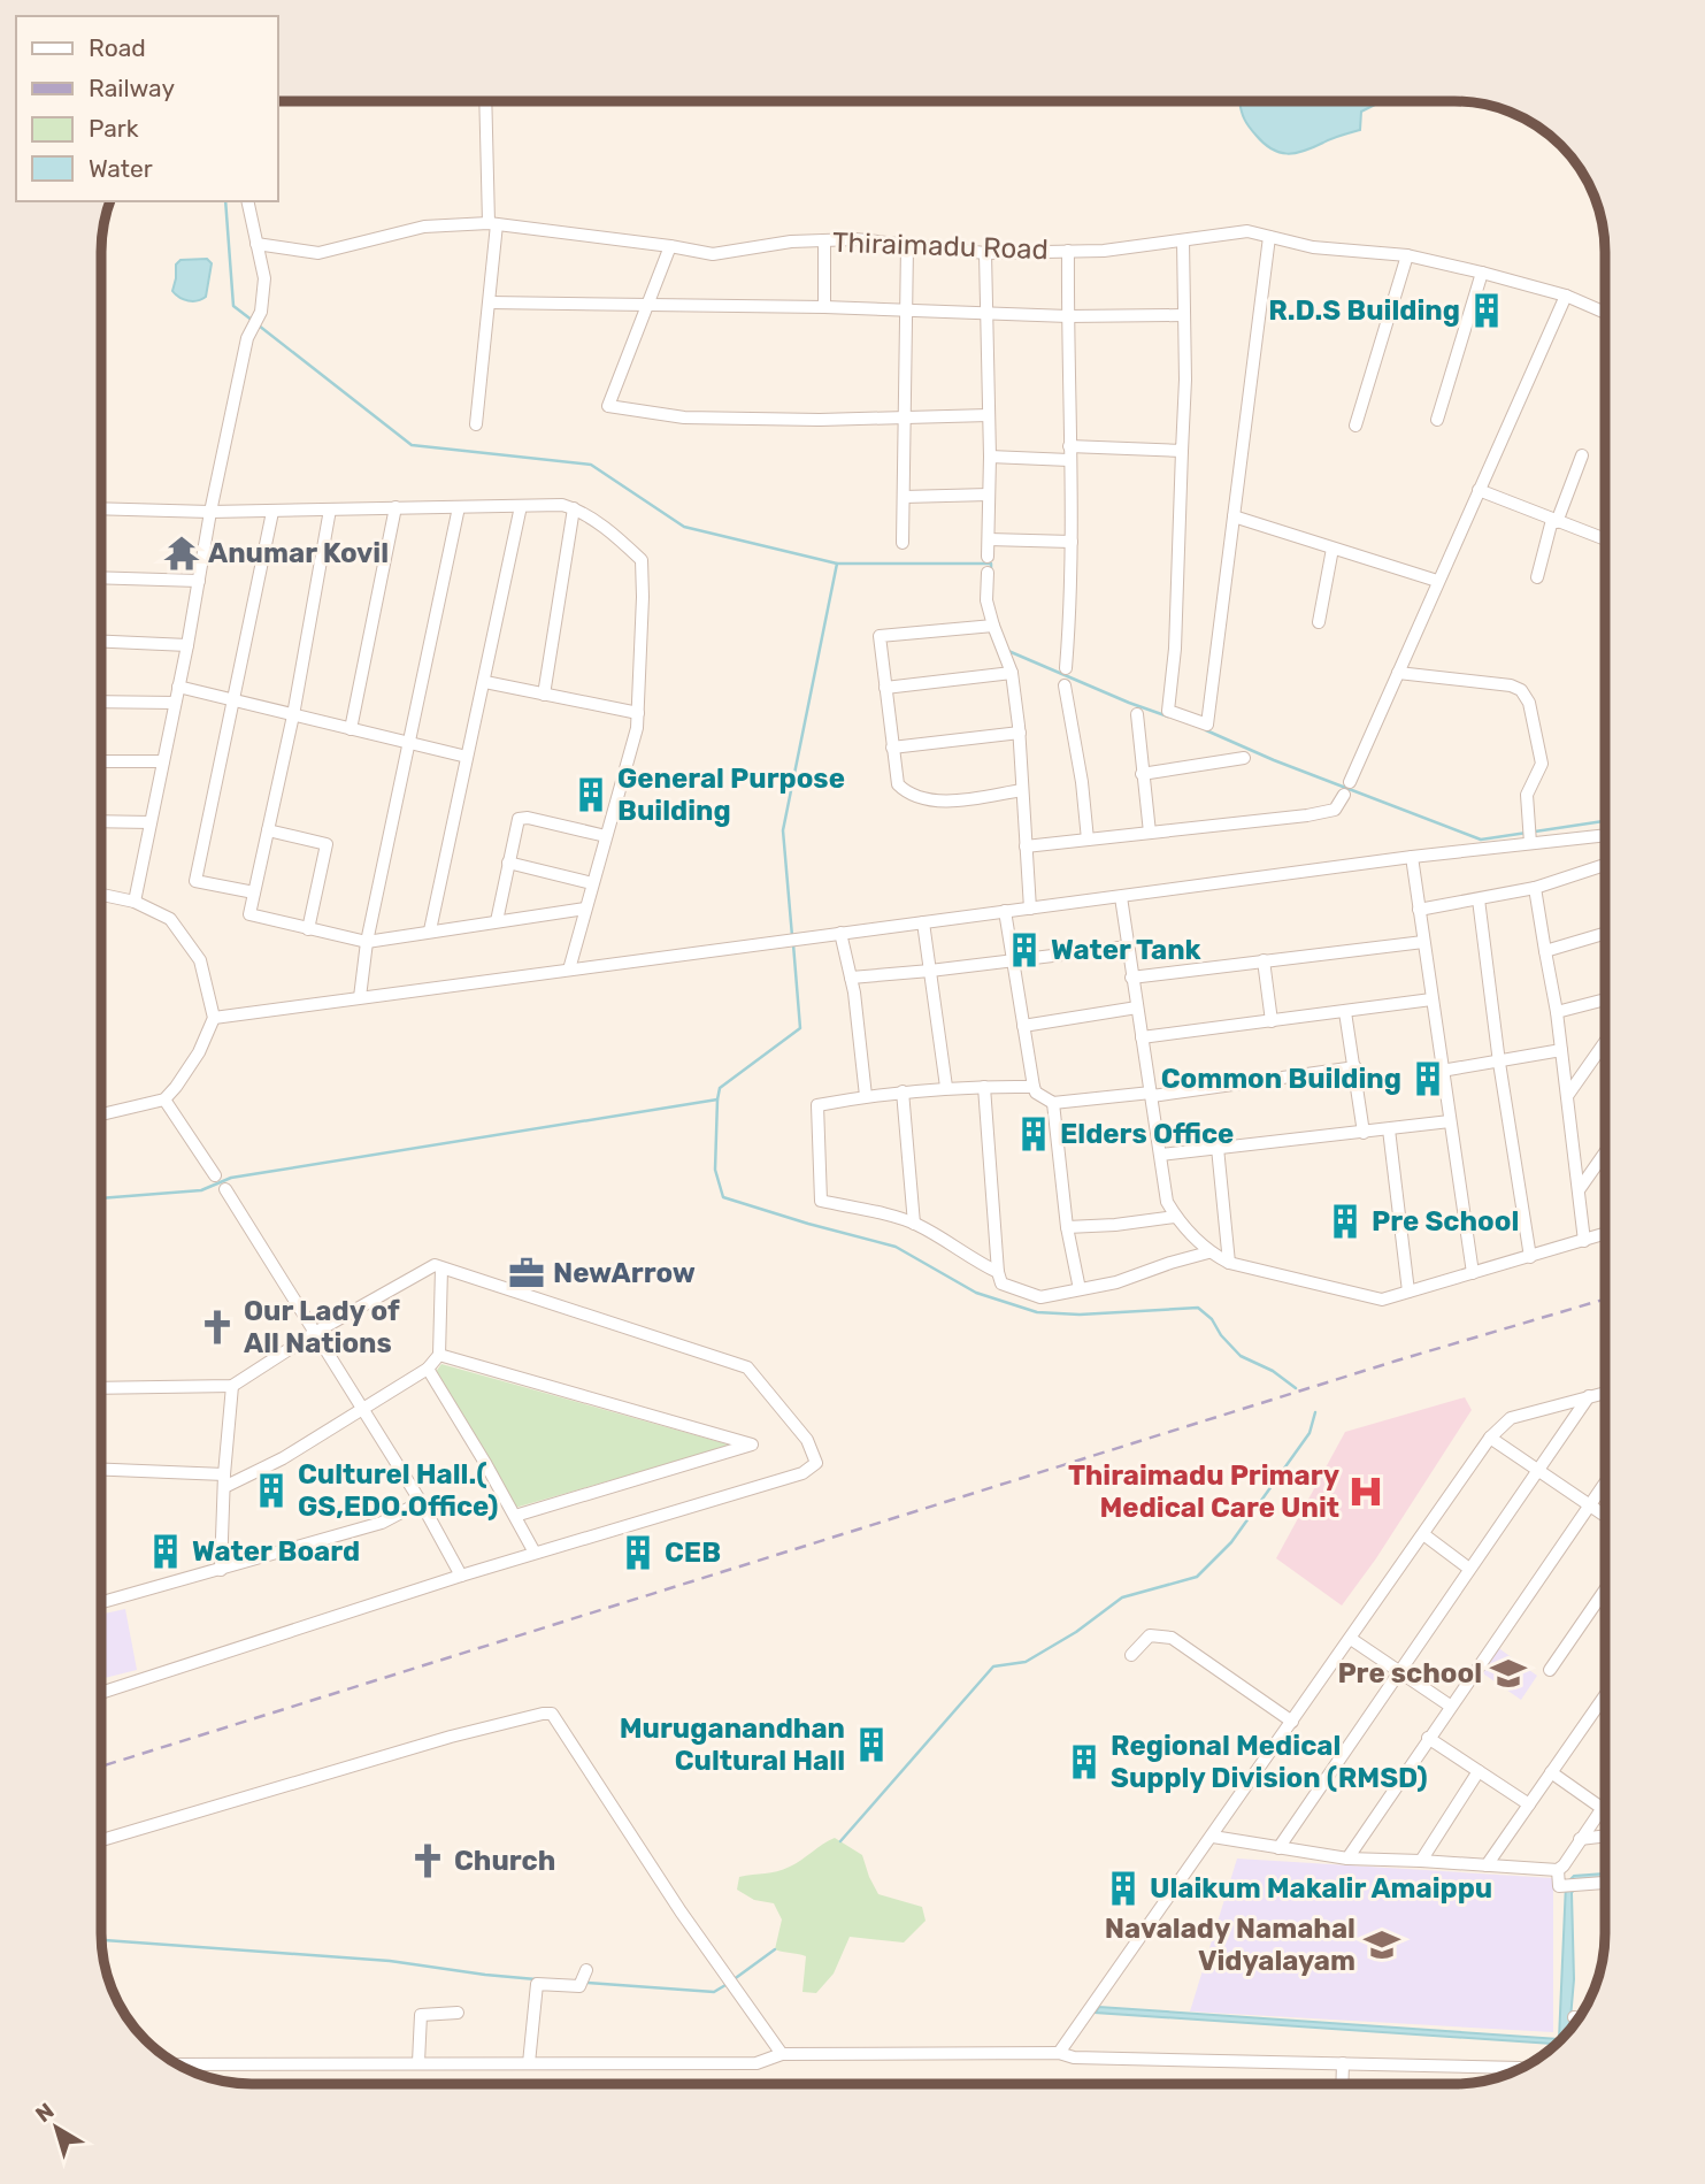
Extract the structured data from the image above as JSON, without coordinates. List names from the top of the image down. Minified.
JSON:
{"streets":{"street":["Thiraimadu Road"]},"places":{"building":["R.D.S Building","General Purpose Building","Water Tank","Common Building","Elders Office","Pre School","Culturel Hall.( GS,EDO.Office)","Water Board","CEB","Muruganandhan Cultural Hall","Regional Medical Supply Division (RMSD)","Ulaikum Makalir Amaippu"],"temple":["Anumar Kovil"],"office":["NewArrow"],"church":["Our Lady of All Nations","Church"],"hospital":["Thiraimadu Primary Medical Care Unit"],"school or university":["Pre school","Navalady Namahal Vidyalayam"]},"legend":["Road","Railway","Park","Water"],"north":"top left"}
